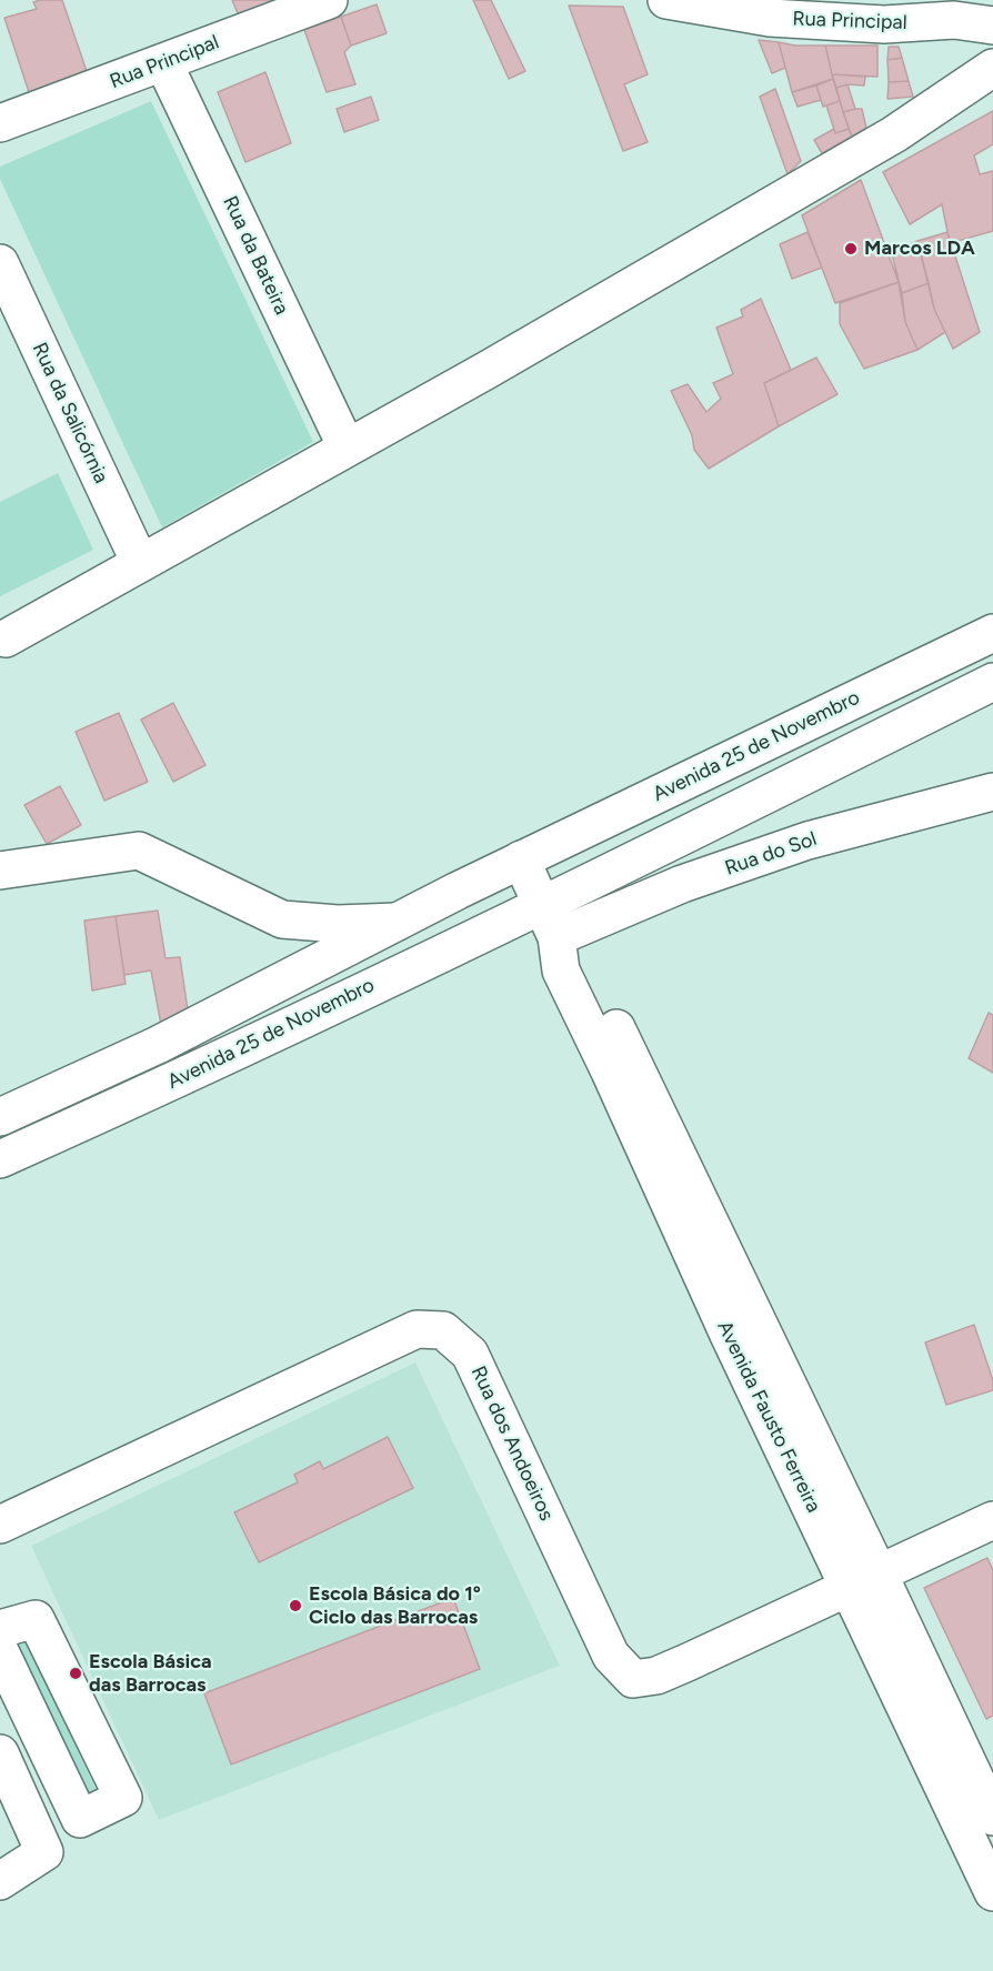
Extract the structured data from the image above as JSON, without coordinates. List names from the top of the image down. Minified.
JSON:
{"streets":{"street":["Rua Principal","Rua da Bateira","Rua da Salicórnia","Avenida 25 de Novembro","Rua do Sol","Avenida Fausto Ferreira","Rua dos Andoeiros"]},"crossings":[["Rua Principal","Rua da Bateira"],["Avenida 25 de Novembro","Avenida Fausto Ferreira"],["Rua do Sol","Avenida Fausto Ferreira"],["Avenida Fausto Ferreira","Rua dos Andoeiros"]],"places":["Marcos LDA","Escola Básica do 1º Ciclo das Barrocas","Escola Básica das Barrocas"]}
